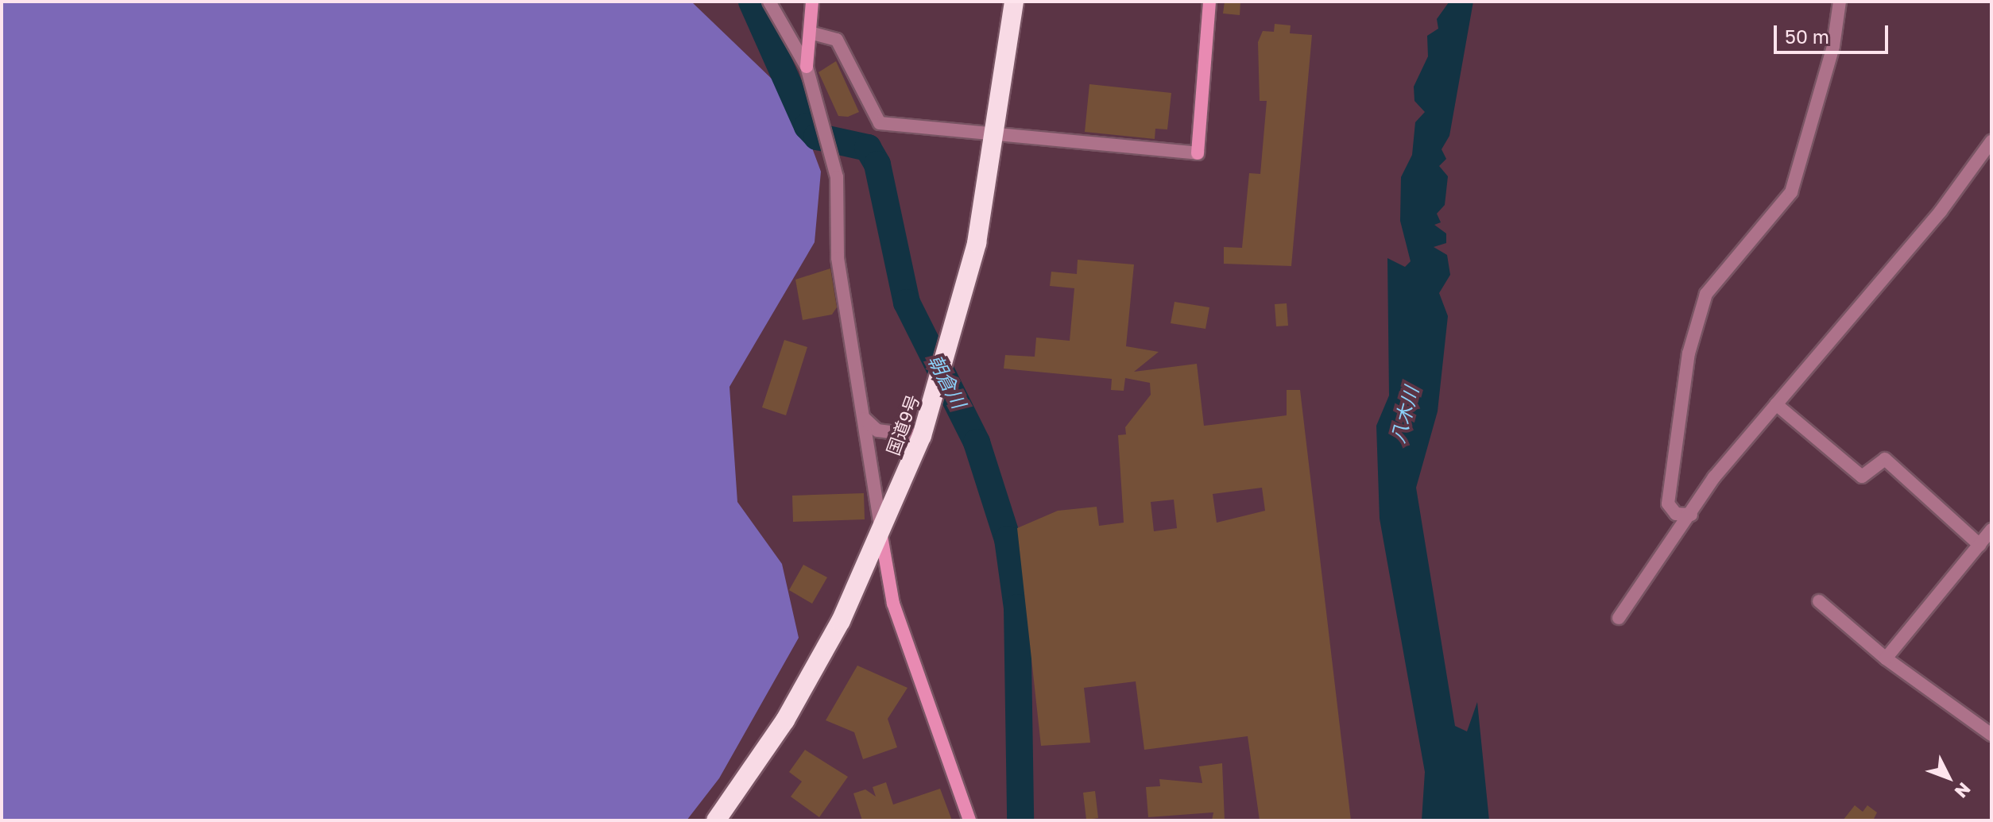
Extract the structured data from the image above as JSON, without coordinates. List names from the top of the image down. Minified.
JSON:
{"streets":{"highway":["国道9号"]},"water":["朝倉川","八木川"],"scale_bar":"50 m","north":"bottom right"}
